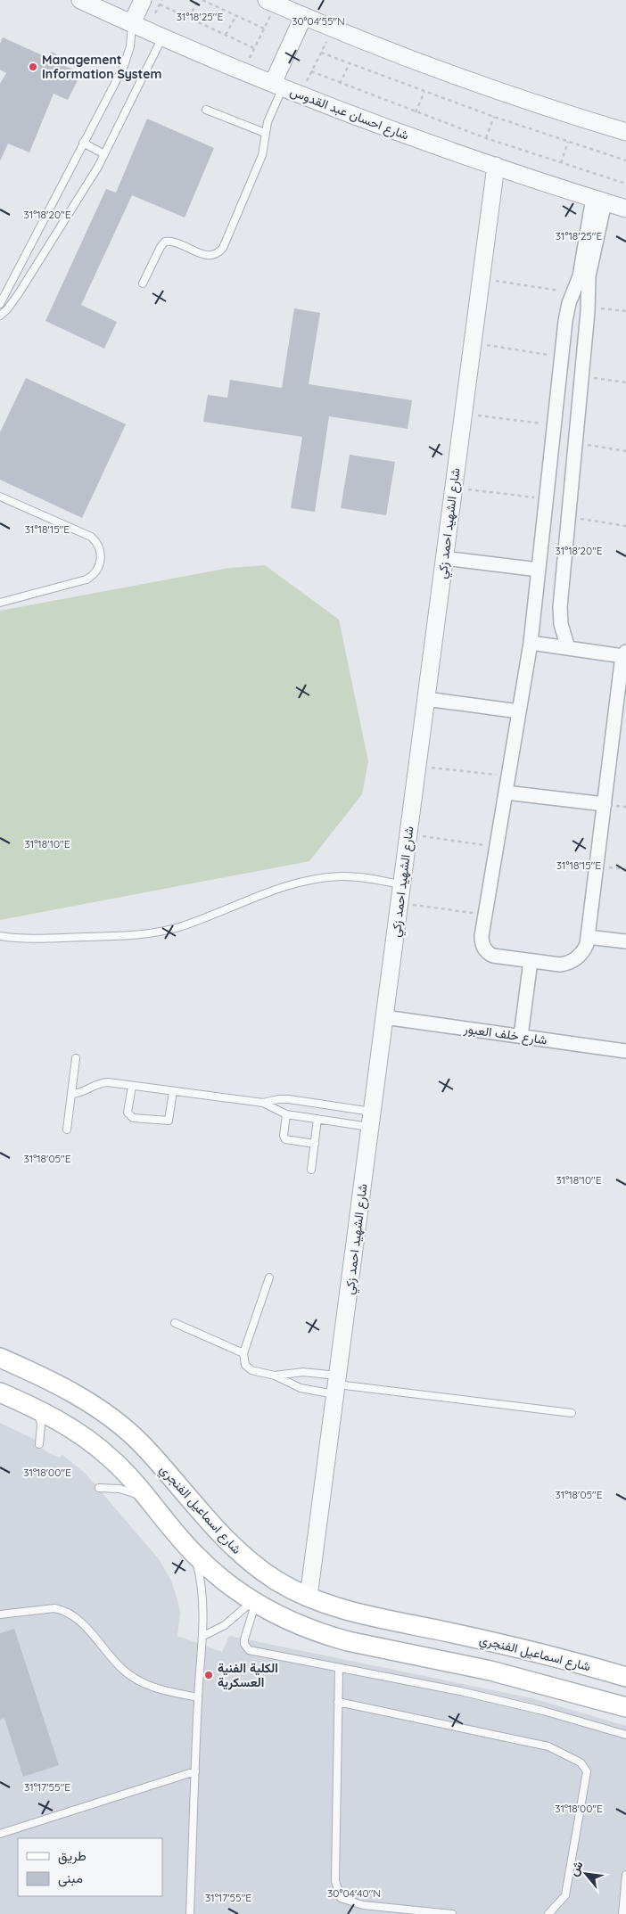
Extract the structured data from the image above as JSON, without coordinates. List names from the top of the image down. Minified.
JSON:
{"streets":{"main road":["شارع اسماعيل الفنجري"],"street":["شارع احسان عبد القدوس","شارع الشهيد احمد زكي","شارع خلف العبور"]},"crossings":[["شارع احسان عبد القدوس","شارع الشهيد احمد زكي"],["شارع الشهيد احمد زكي","شارع خلف العبور"],["شارع الشهيد احمد زكي","شارع اسماعيل الفنجري"]],"places":["Management Information System","الكلية الفنية العسكرية"],"legend":["طريق","مبنى"],"north":"top left","coordinates":["31°18'25\"E","30°04'55\"N","31°18'20\"E","31°18'15\"E","31°18'10\"E","31°18'05\"E","31°18'00\"E","31°17'55\"E","30°04'40\"N"]}
